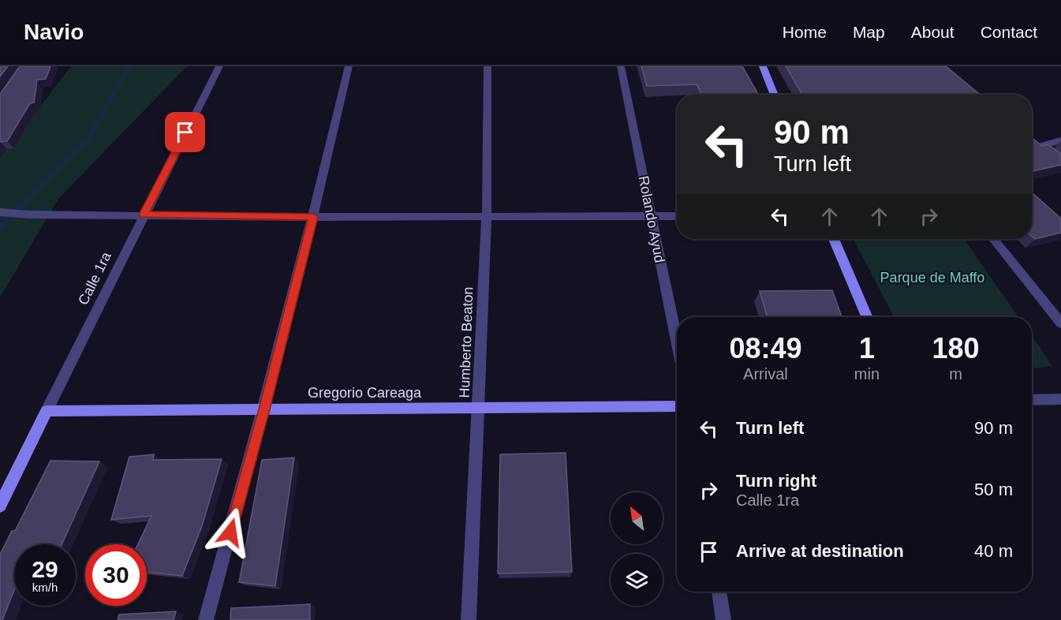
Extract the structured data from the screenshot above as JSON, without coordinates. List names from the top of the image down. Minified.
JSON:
{"streets":{"main road":["Calle 1ra","Gregorio Careaga"],"street":["Rolando Ayud","Humberto Beaton"]},"crossings":[["Calle 1ra","Gregorio Careaga"],["Humberto Beaton","Gregorio Careaga"]],"parks":["Parque de Maffo"],"north":"top left","page":{"header":"Navio","nav":["Home","Map","About","Contact"],"turn":["90 m","Turn left"],"eta":["08:49","Arrival","1","min","180","m"],"list":[{"name":"Turn left","value":"90 m"},{"name":"Turn right","note":"Calle 1ra","value":"50 m"},{"name":"Arrive at destination","value":"40 m"}],"speed":"29 km/h","limit":"30"}}
